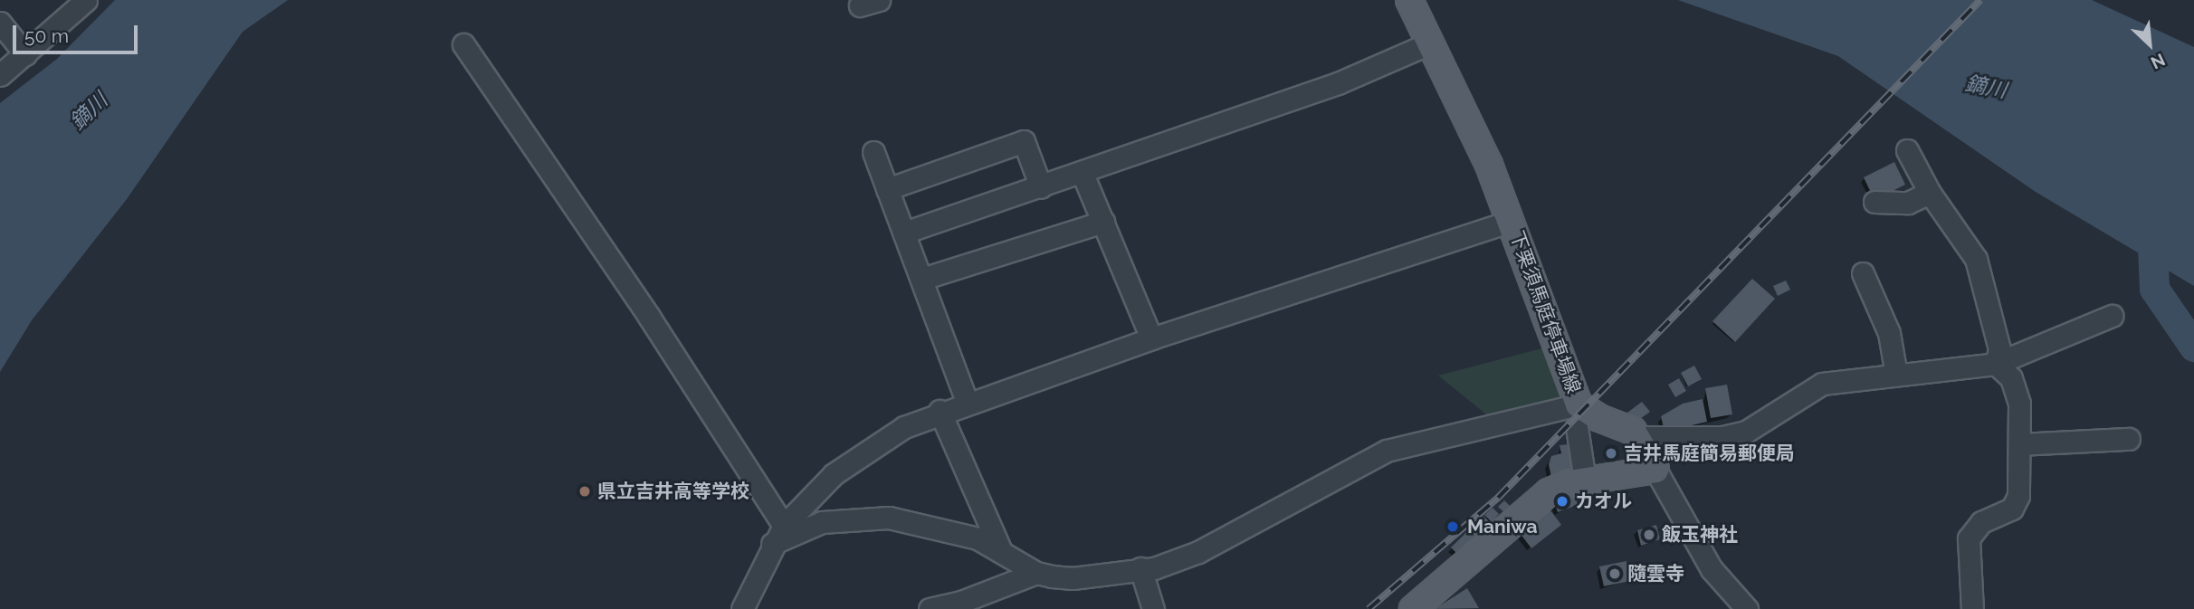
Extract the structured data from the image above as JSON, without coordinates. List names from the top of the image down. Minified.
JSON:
{"streets":{"main road":["下栗須馬庭停車場線"]},"water":["鏑川"],"places":["吉井馬庭簡易郵便局","県立吉井高等学校","カオル","Maniwa","飯玉神社","隨雲寺"],"scale_bar":"50 m","north":"bottom right"}
